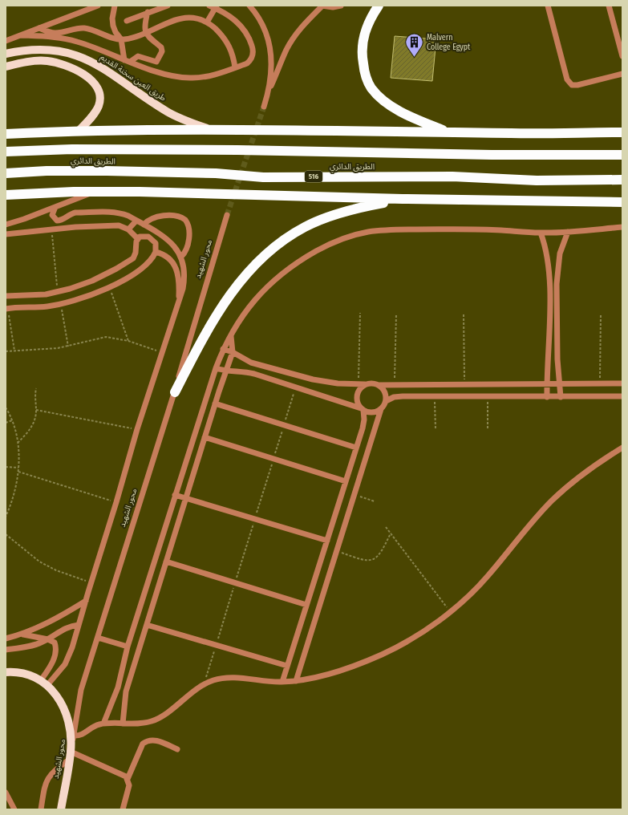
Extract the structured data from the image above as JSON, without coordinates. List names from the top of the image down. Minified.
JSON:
{"streets":{"highway":["الطريق الدائري","516"],"main road":["طريق العين سخنة القديم","محور الشهيد"]},"places":{"building":["Malvern College Egypt"]}}
